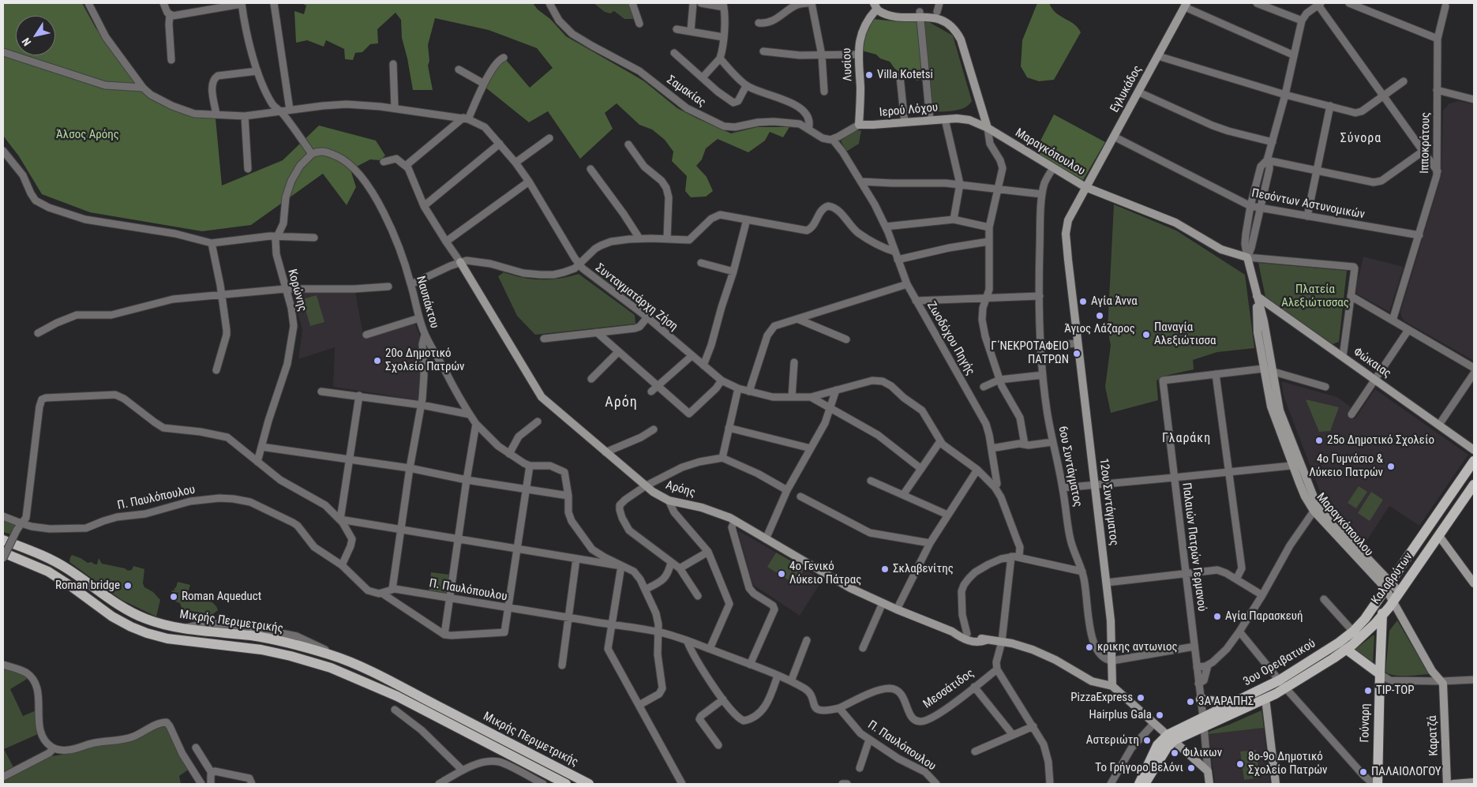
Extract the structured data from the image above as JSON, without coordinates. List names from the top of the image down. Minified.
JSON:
{"streets":{"main road":["Καλαβρύτων","Μικρής Περιμετρικής","3ου Ορειβατικού","Γούναρη"],"street":["Λυσίου","Εγλυκάδος","Σαμακίας","Ιερού Λόχου","Ιπποκράτους","Μαραγκόπουλου","Πεσόντων Αστυνομικών","Κορώνης","Συνταγματάρχη Ζήση","Ναυπάκτου","Ζωοδόχου Πηγής","Φώκαιας","6ου Συντάγματος","Αρόης","Π. Παυλόπουλου","12ου Συντάγματος","Παλαιών Πατρών Γερμανού","Μεσσάτιδος","Καρατζά"]},"crossings":[["Λυσίου","Ιερού Λόχου"],["Εγλυκάδος","Μαραγκόπουλου"],["Εγλυκάδος","Πεσόντων Αστυνομικών"],["Εγλυκάδος","12ου Συντάγματος"],["Σαμακίας","Ιερού Λόχου"],["Σαμακίας","Ζωοδόχου Πηγής"],["Ιερού Λόχου","Μαραγκόπουλου"],["Ιερού Λόχου","Ζωοδόχου Πηγής"],["Ιπποκράτους","Πεσόντων Αστυνομικών"],["Μαραγκόπουλου","Φώκαιας"],["Μαραγκόπουλου","6ου Συντάγματος"],["Μαραγκόπουλου","12ου Συντάγματος"],["Μαραγκόπουλου","Καλαβρύτων"],["Μαραγκόπουλου","3ου Ορειβατικού"],["Μαραγκόπουλου","Καρατζά"],["Κορώνης","Ναυπάκτου"],["Συνταγματάρχη Ζήση","Ζωοδόχου Πηγής"],["6ου Συντάγματος","12ου Συντάγματος"],["Π. Παυλόπουλου","Μεσσάτιδος"],["Παλαιών Πατρών Γερμανού","3ου Ορειβατικού"],["Καλαβρύτων","3ου Ορειβατικού"],["Καλαβρύτων","Γούναρη"],["3ου Ορειβατικού","Γούναρη"]],"districts":["Σύνορα","Αρόη","Γλαράκη"],"parks":["Άλσος Αρόης","Πλατεία Αλεξιώτισσας"],"places":["Villa Kotetsi","Αγία Άννα","Άγιος Λάζαρος","Παναγία Αλεξιώτισσα","Γ΄ΝΕΚΡΟΤΑΦΕΙΟ ΠΑΤΡΩΝ","20ο Δημοτικό Σχολείο Πατρών","25ο Δημοτικό Σχολείο","4ο Γυμνάσιο & Λύκειο Πατρών","Σκλαβενίτης","4ο Γενικό Λύκειο Πάτρας","Roman bridge","Roman Aqueduct","Αγία Παρασκευή","κρικης αντωνιος","TIP-TOP","PizzaExpress","3Α ΑΡΑΠΗΣ","Hairplus Gala","Αστεριώτη","Φιλικων","8o-9ο Δημοτικό Σχολείο Πατρών","Το Γρήγορο Βελόνι","ΠΑΛΑΙΟΛΟΓΟΥ"],"north":"bottom left"}
